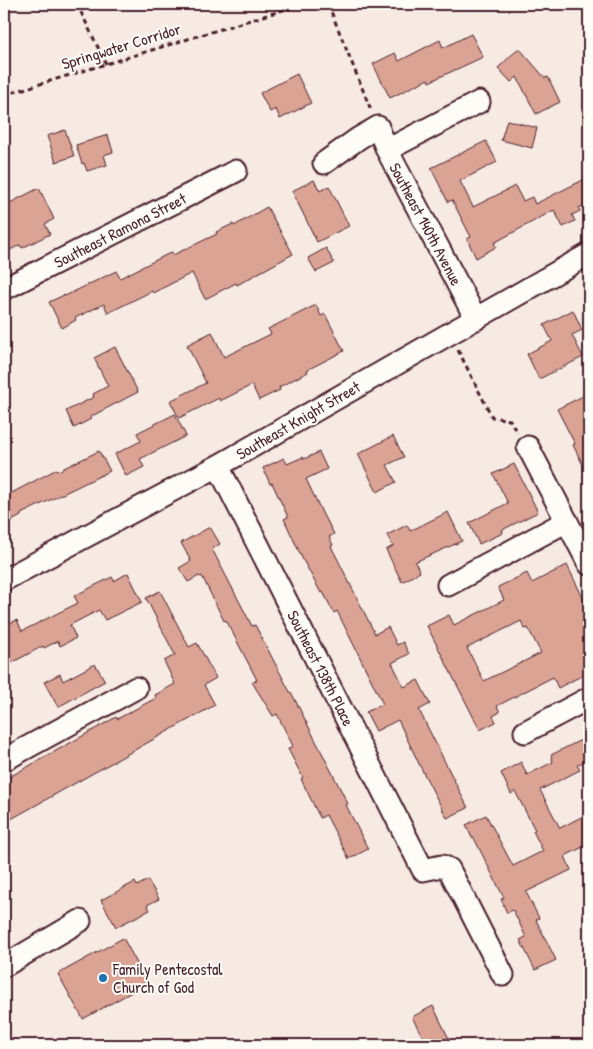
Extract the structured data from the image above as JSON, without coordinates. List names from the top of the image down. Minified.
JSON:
{"streets":{"street":["Southeast 140th Avenue","Southeast Ramona Street","Southeast Knight Street","Southeast 138th Place"],"path":["Springwater Corridor"]},"crossings":[["Southeast 140th Avenue","Southeast Knight Street"],["Southeast Knight Street","Southeast 138th Place"]],"places":["Family Pentecostal Church of God"]}
